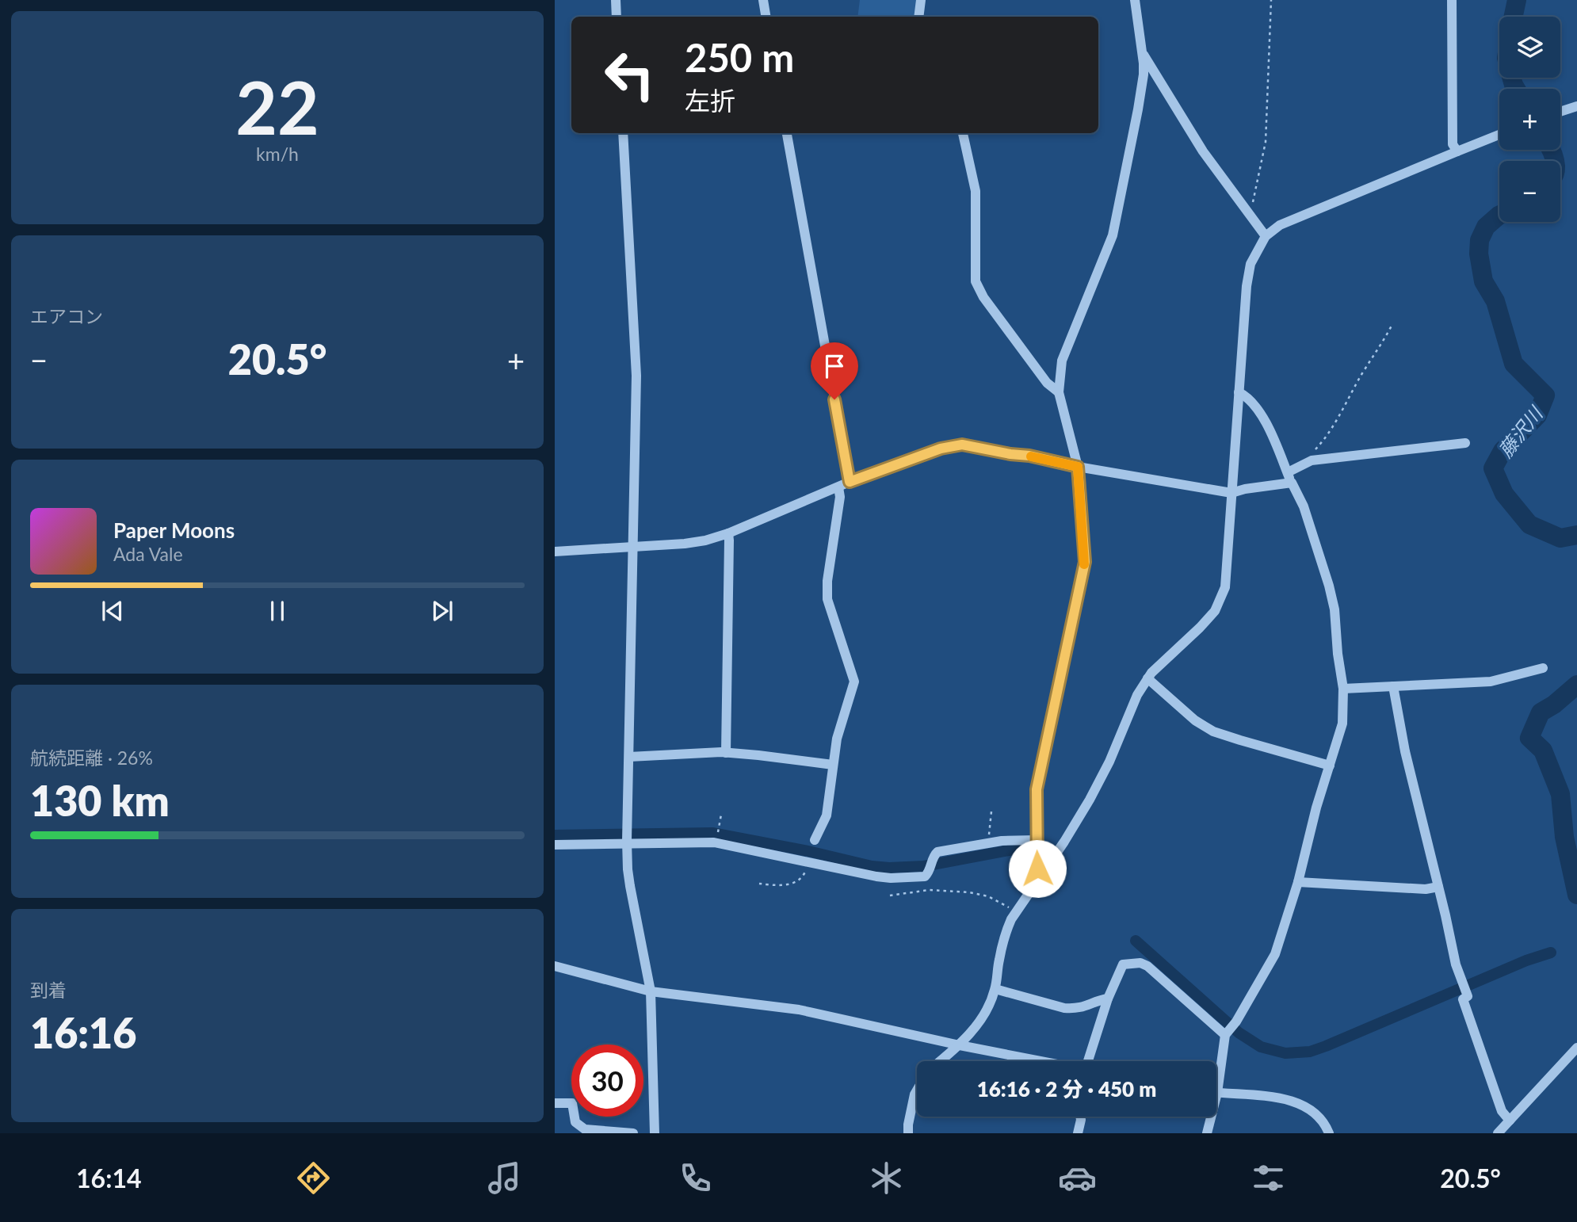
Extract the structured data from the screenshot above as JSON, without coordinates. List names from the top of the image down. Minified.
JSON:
{"water":["藤沢川"],"page":{"tile":[["22","km/h"],"エアコン",["航続距離 · 26%","130 km"],["到着","16:16"]],"map_buttons":["+","−"],"turn":["250 m","左折"],"heat":["−","20.5°","+"],"song":["Paper Moons","Ada Vale"],"limit":"30","trip":"16:16 · 2 分 · 450 m","tabs":["16:14","20.5°"]}}
